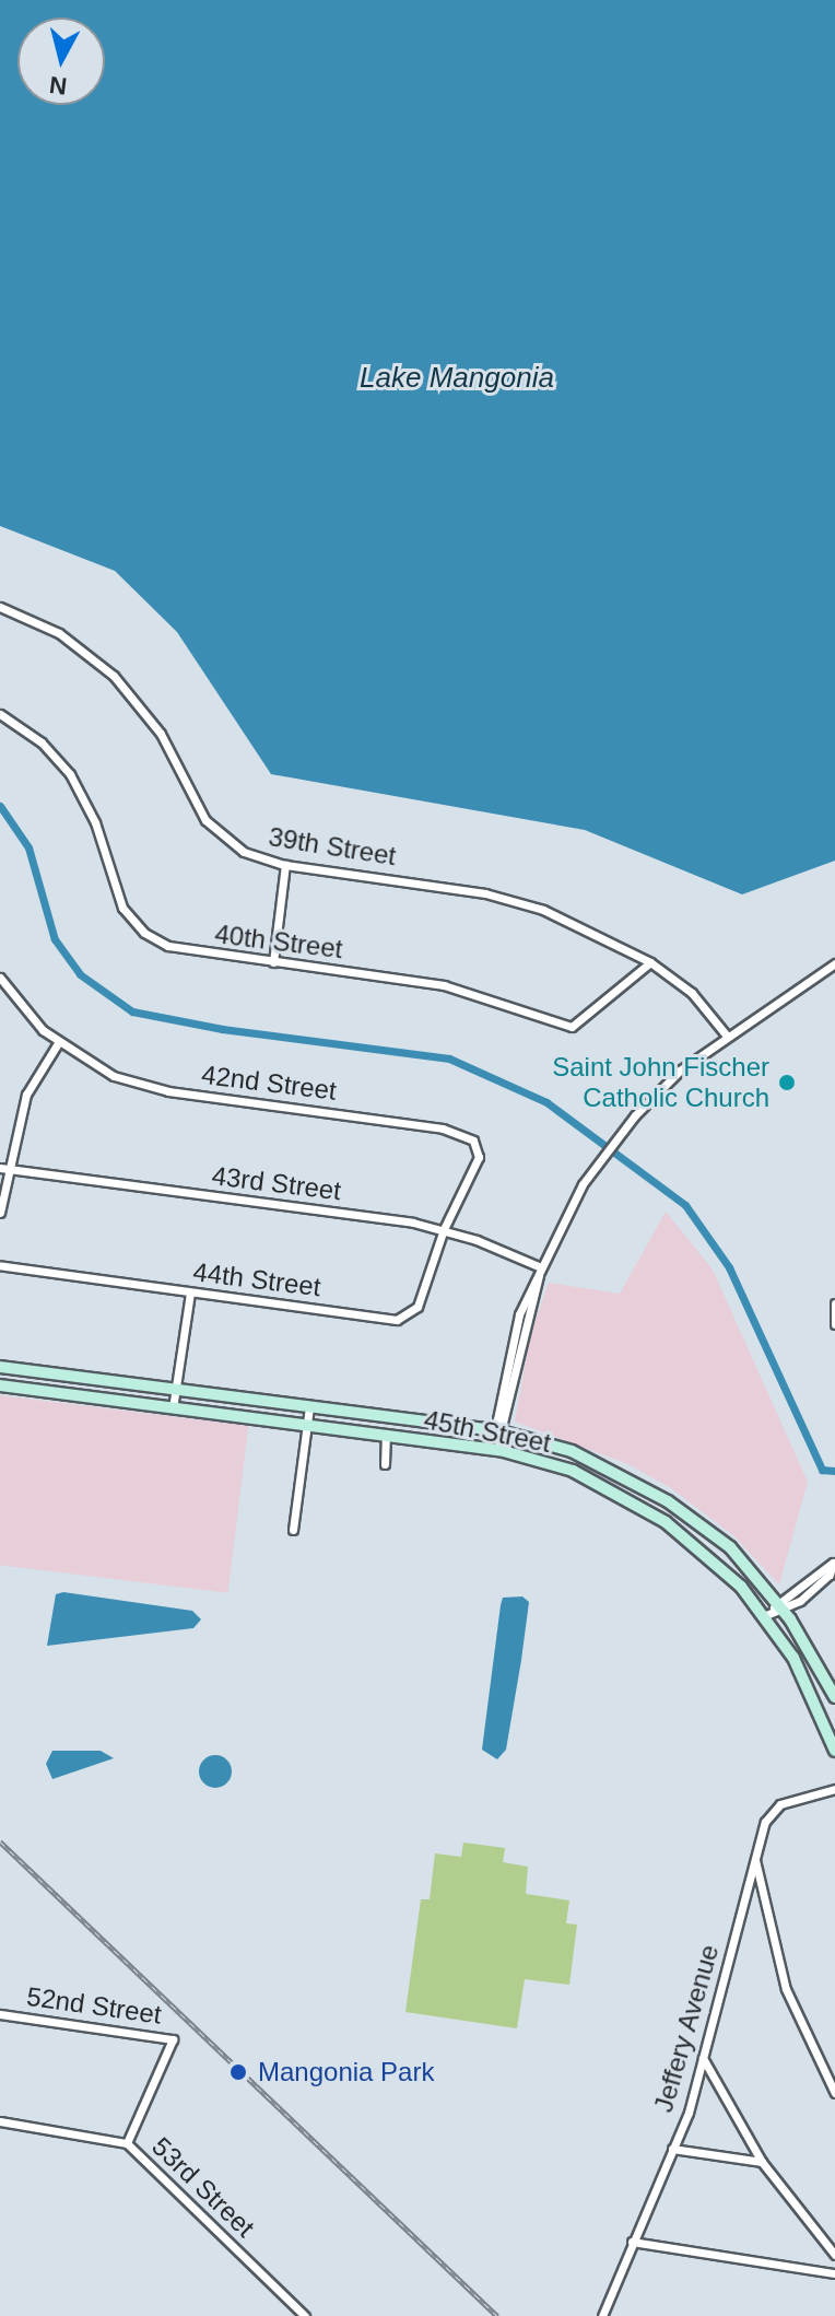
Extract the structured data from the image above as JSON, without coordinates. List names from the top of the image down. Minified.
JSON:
{"streets":{"main road":["45th Street"],"street":["39th Street","40th Street","42nd Street","43rd Street","44th Street","52nd Street","Jeffery Avenue","53rd Street"]},"crossings":[["39th Street","40th Street"],["42nd Street","43rd Street"],["42nd Street","44th Street"],["43rd Street","44th Street"],["52nd Street","53rd Street"]],"water":["Lake Mangonia"],"places":["Saint John Fischer Catholic Church","Mangonia Park"],"north":"bottom"}
